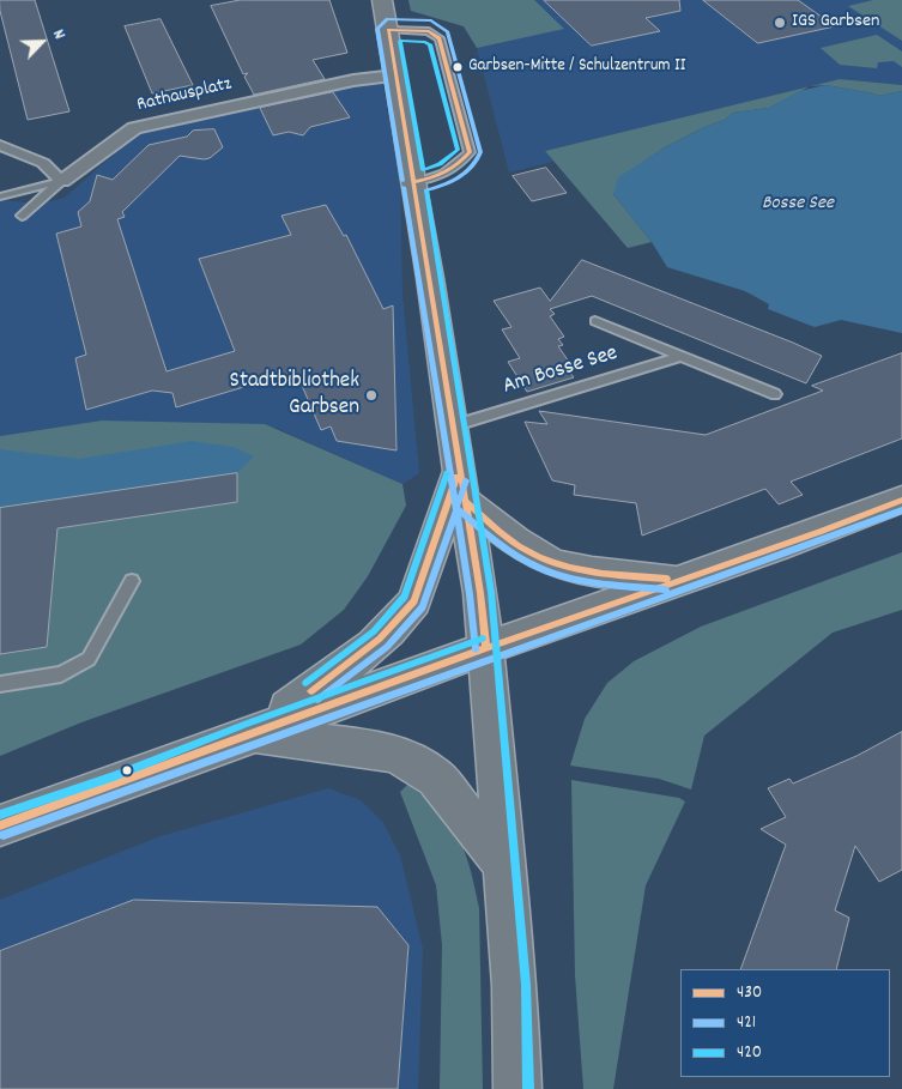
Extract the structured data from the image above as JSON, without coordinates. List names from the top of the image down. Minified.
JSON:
{"streets":{"street":["Rathausplatz"],"lane":["Am Bosse See"]},"water":["Bosse See"],"places":["IGS Garbsen","Garbsen-Mitte / Schulzentrum II","Stadtbibliothek Garbsen"],"lines":["transit line 421","transit line 430","transit line 420"],"legend":["430","421","420"],"north":"top right"}
